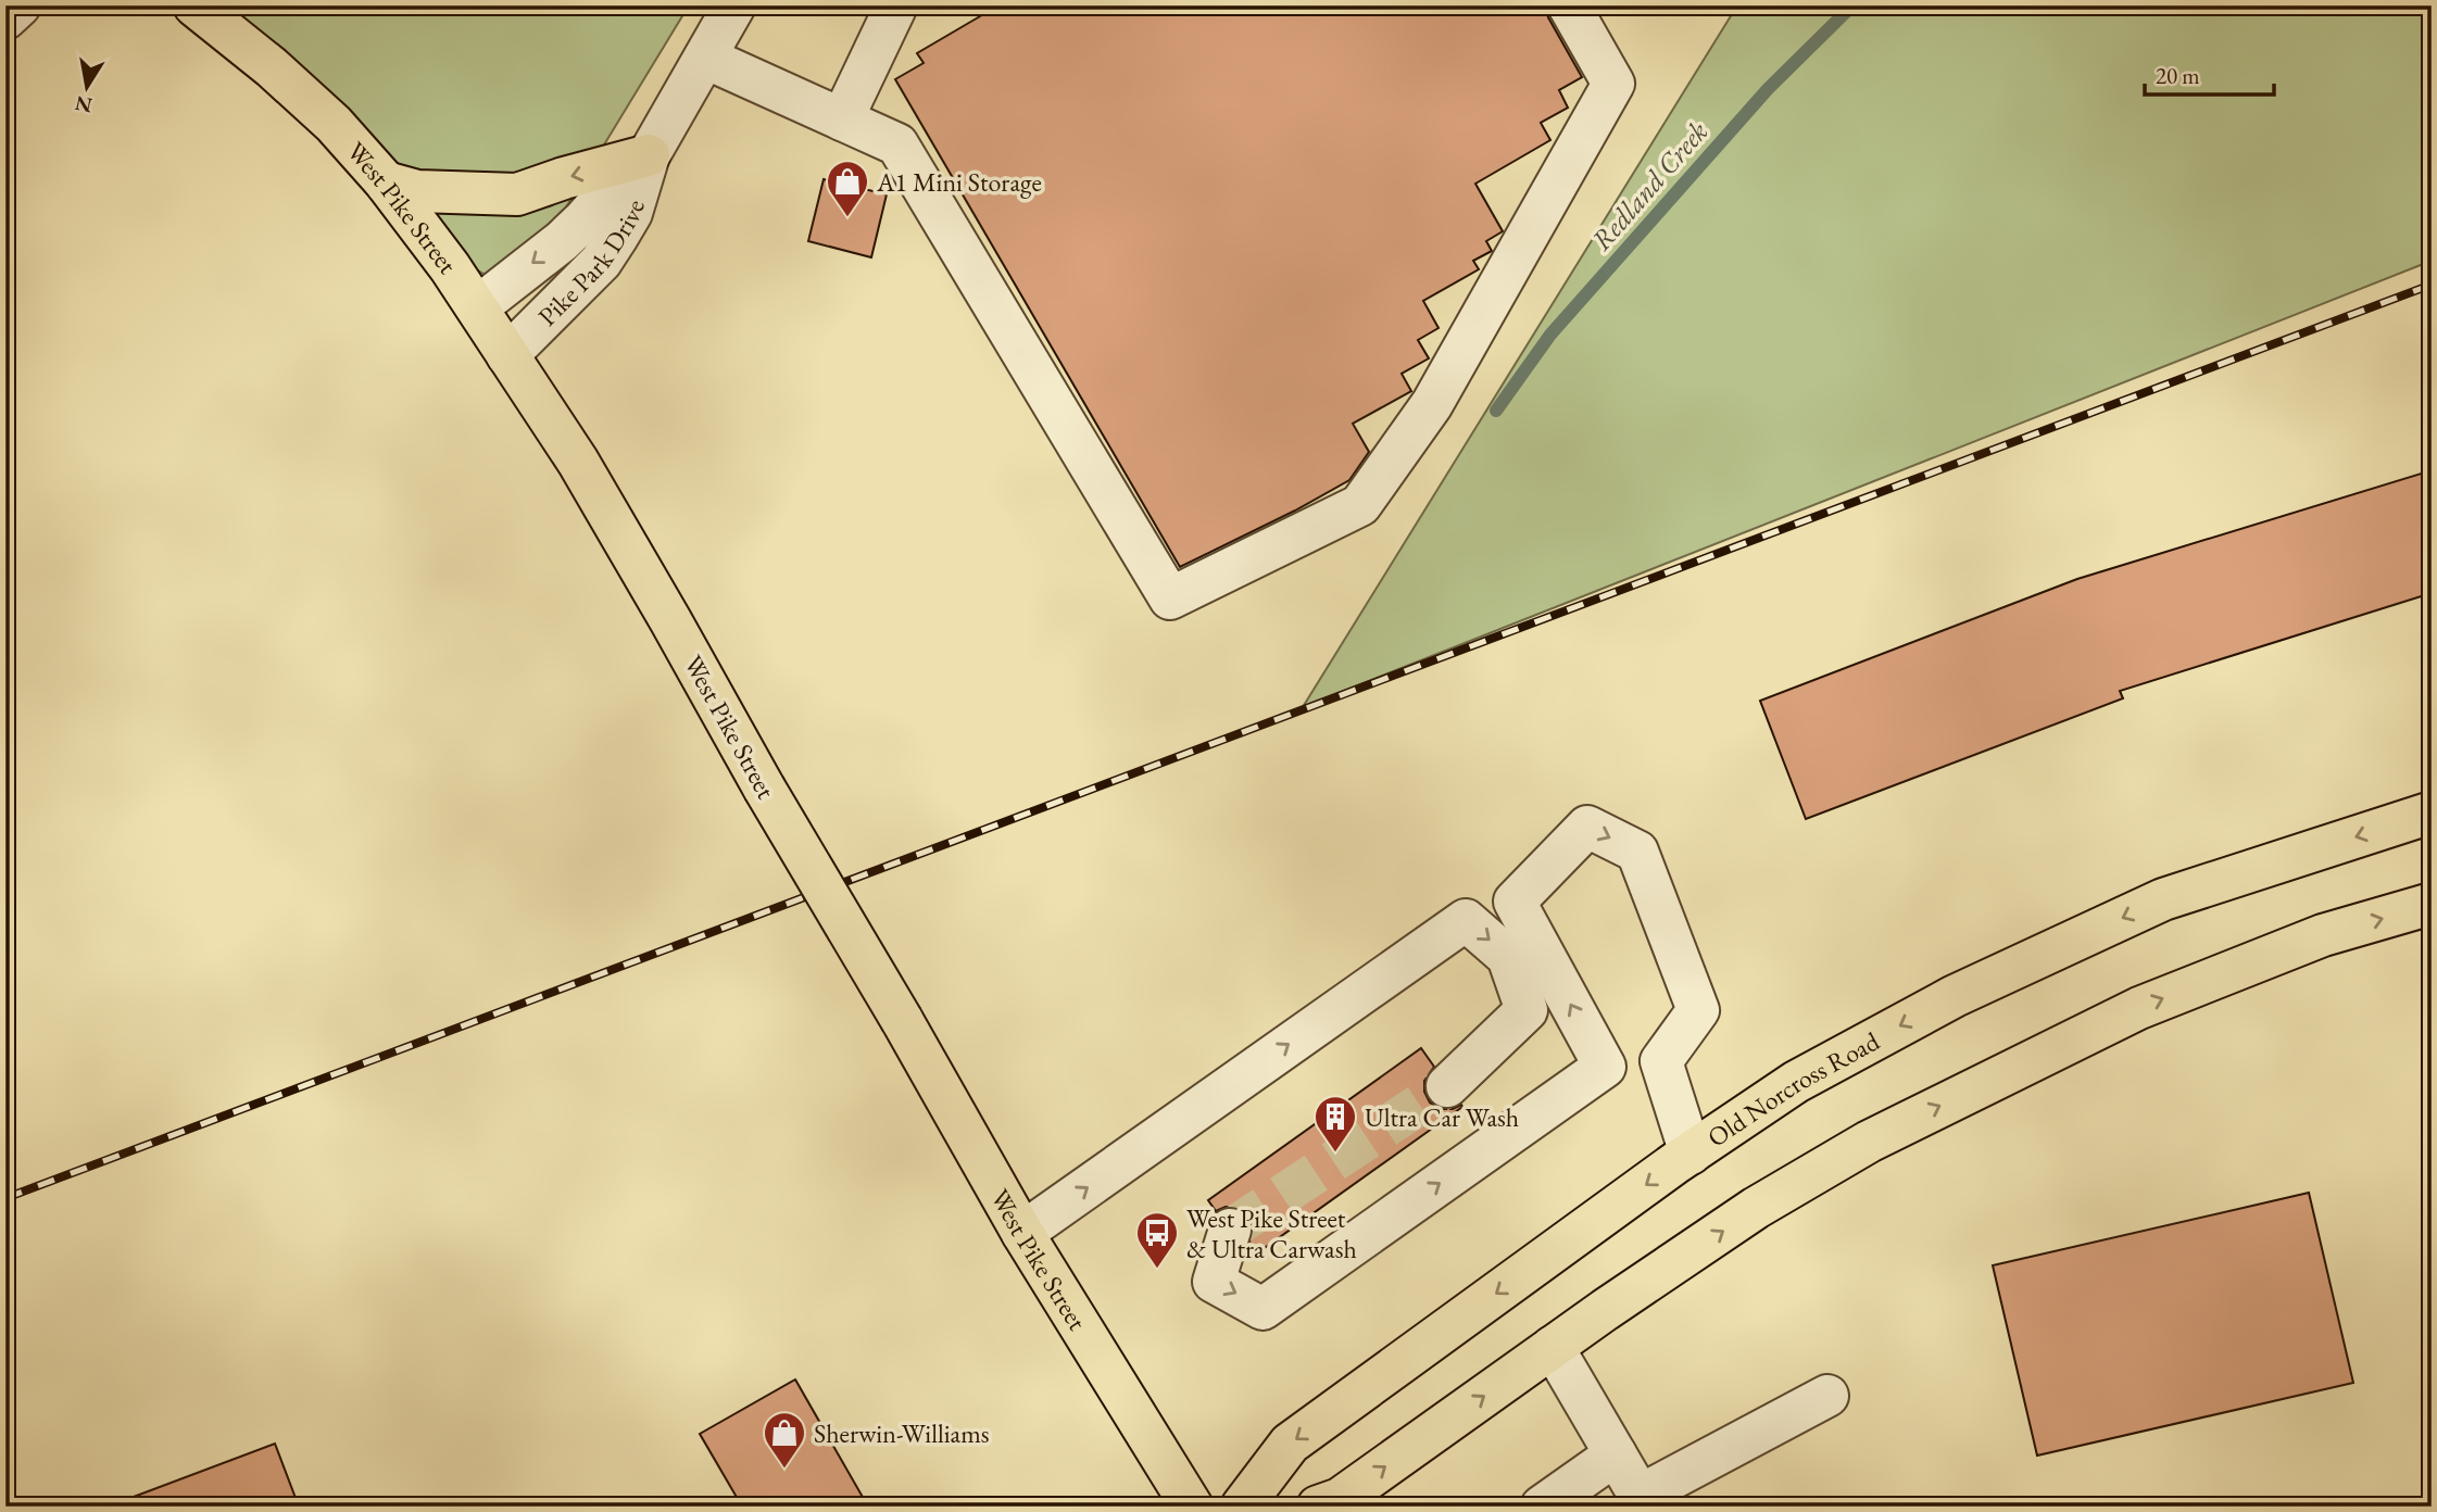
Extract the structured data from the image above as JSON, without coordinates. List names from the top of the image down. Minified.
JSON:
{"streets":{"main road":["West Pike Street","Old Norcross Road"],"street":["Pike Park Drive"]},"crossings":[["West Pike Street","Pike Park Drive"]],"water":["Redland Creek"],"places":{"shop":["A1 Mini Storage","Sherwin-Williams"],"building":["Ultra Car Wash"],"bus stop":["West Pike Street & Ultra Carwash"]},"scale_bar":"20 m","north":"bottom"}
